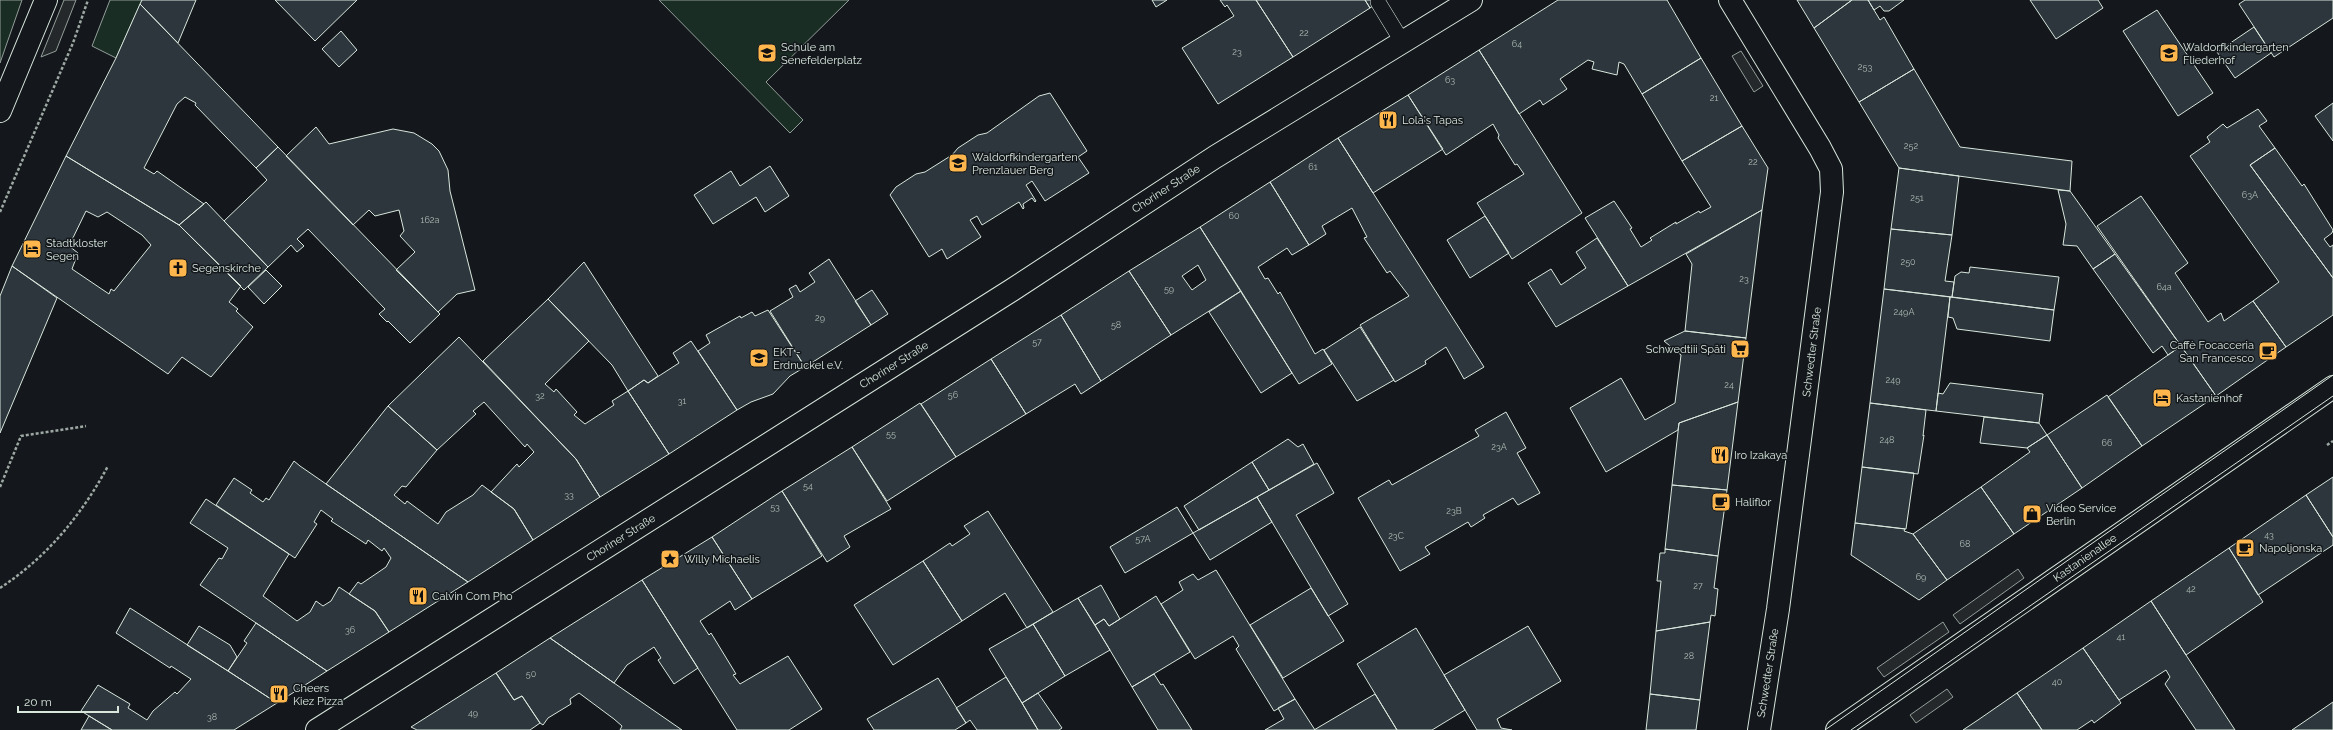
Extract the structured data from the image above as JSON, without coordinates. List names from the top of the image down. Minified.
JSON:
{"streets":{"street":["Choriner Straße","Schwedter Straße","Kastanienallee"]},"places":{"school or university":["Schule am Senefelderplatz","Waldorfkindergarten Fliederhof","Waldorfkindergarten Prenzlauer Berg","EKT - Erdnuckel e.V."],"restaurant":["Lola's Tapas","Iro Izakaya","Calvin Com Pho","Cheers Kiez Pizza"],"hotel":["Stadtkloster Segen","Kastanienhof"],"church":["Segenskirche"],"supermarket":["Schwedtiii Späti"],"cafe":["Caffè Focacceria San Francesco","Haliflor","Napoljonska"],"shop":["Video Service Berlin"],"place":["Willy Michaelis"]},"house_numbers":["22","64","23","253","63","21","252","22","61","63A","251","60","162a","250","23","64a","59","249A","29","58","57","249","24","56","32","31","55","248","66","23A","54","33","53","23B","43","23C","57A","68","69","27","42","36","41","28","50","40","49","38"],"scale_bar":"20 m"}
